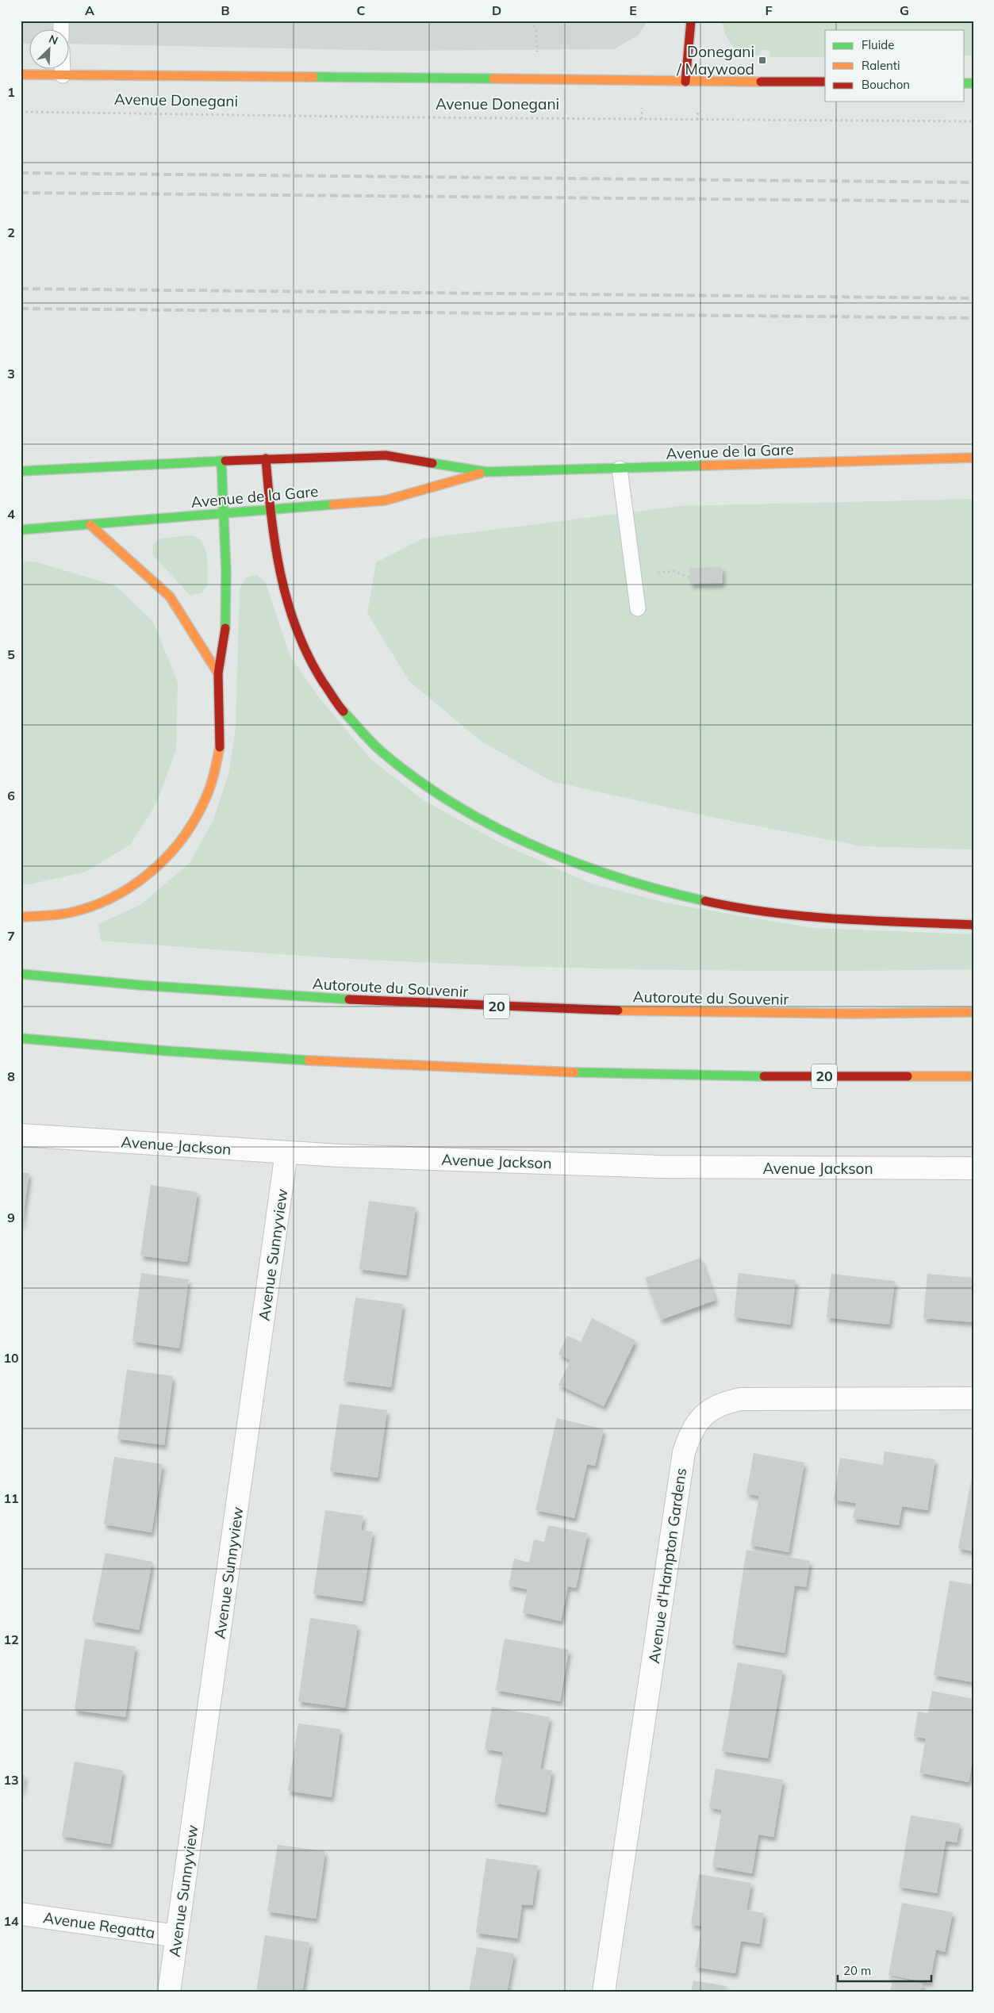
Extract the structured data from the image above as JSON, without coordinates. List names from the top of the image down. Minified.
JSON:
{"streets":{"main road":["Avenue Donegani","Avenue de la Gare","Autoroute du Souvenir","20"],"street":["Avenue Jackson","Avenue Sunnyview","Avenue d'Hampton Gardens","Avenue Regatta"]},"crossings":[["Avenue Jackson","Avenue Sunnyview"],["Avenue Sunnyview","Avenue Regatta"]],"places":{"transit":["Donegani / Maywood"]},"legend":["Fluide","Ralenti","Bouchon"],"scale_bar":"20 m","north":"top right","grid":{"columns":["A","B","C","D","E","F","G"],"rows":["1","2","3","4","5","6","7","8","9","10","11","12","13","14"]}}
